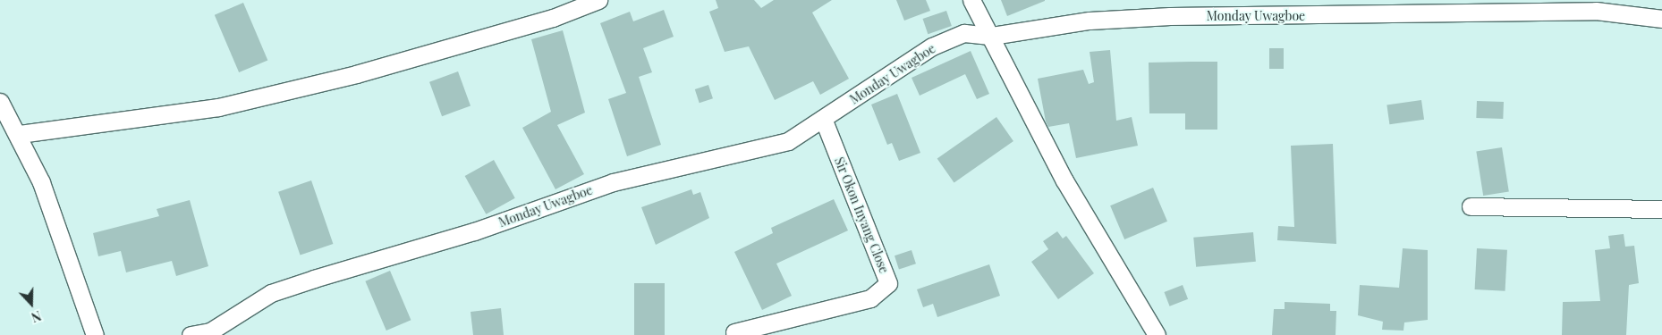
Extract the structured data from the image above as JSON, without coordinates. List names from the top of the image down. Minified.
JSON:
{"streets":{"street":["Monday Uwagboe","Sir Okon Inyang Close"]},"crossings":[["Monday Uwagboe","Sir Okon Inyang Close"]],"north":"bottom"}
